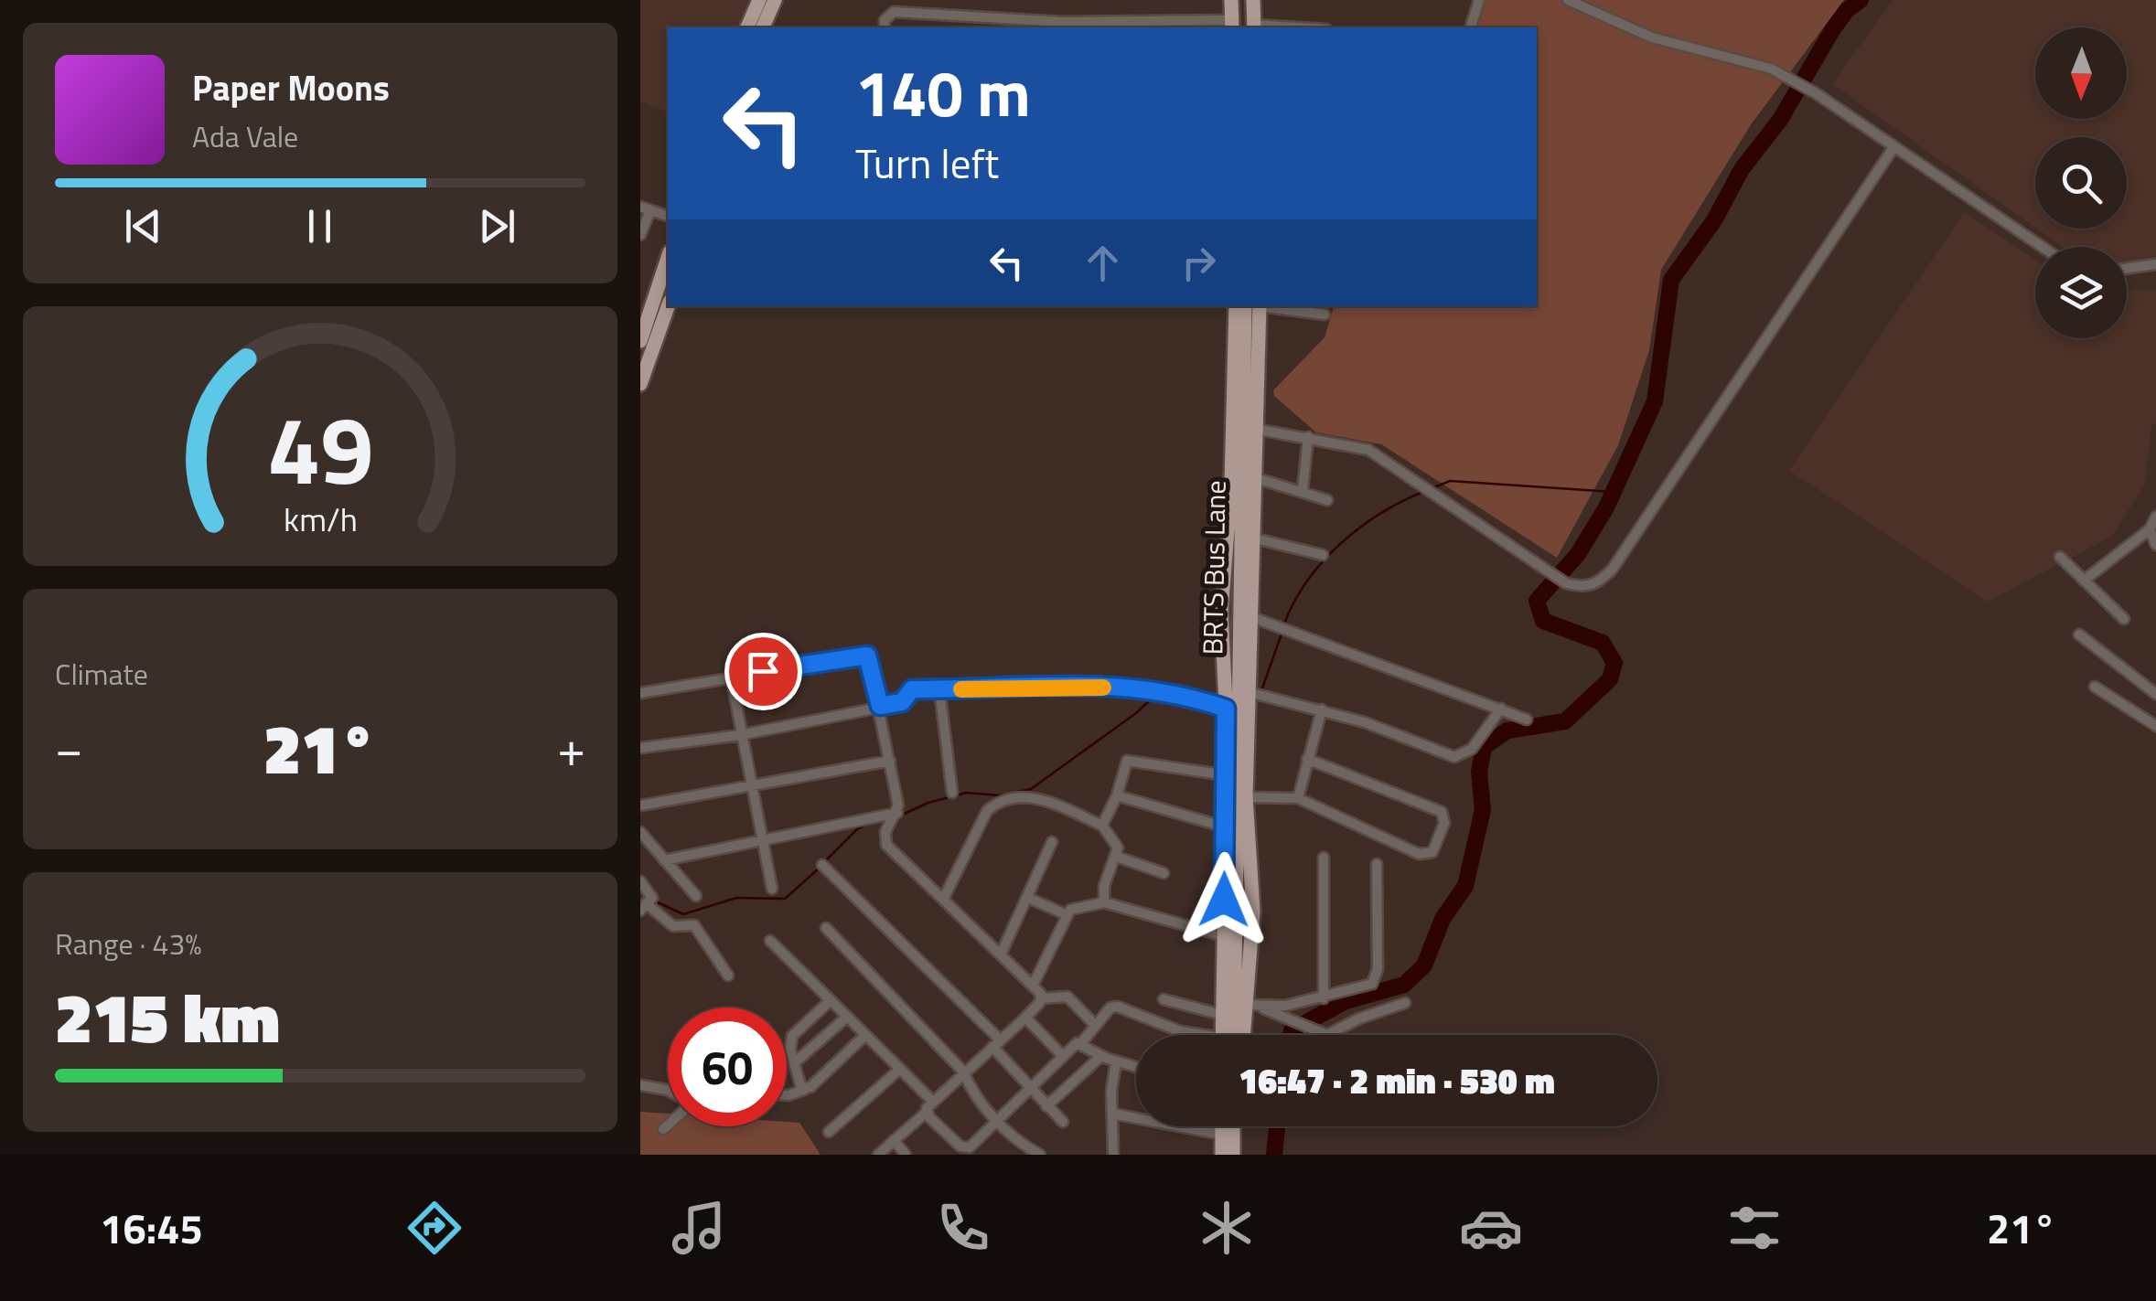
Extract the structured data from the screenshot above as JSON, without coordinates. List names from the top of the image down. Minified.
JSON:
{"streets":{"main road":["BRTS Bus Lane"]},"north":"bottom","page":{"turn":["140 m","Turn left"],"song":["Paper Moons","Ada Vale"],"tile":["Climate",["Range · 43%","215 km"]],"heat":["−","21°","+"],"limit":"60","trip":"16:47 · 2 min · 530 m","tabs":["16:45","21°"],"gauge":["49","km/h"]}}
